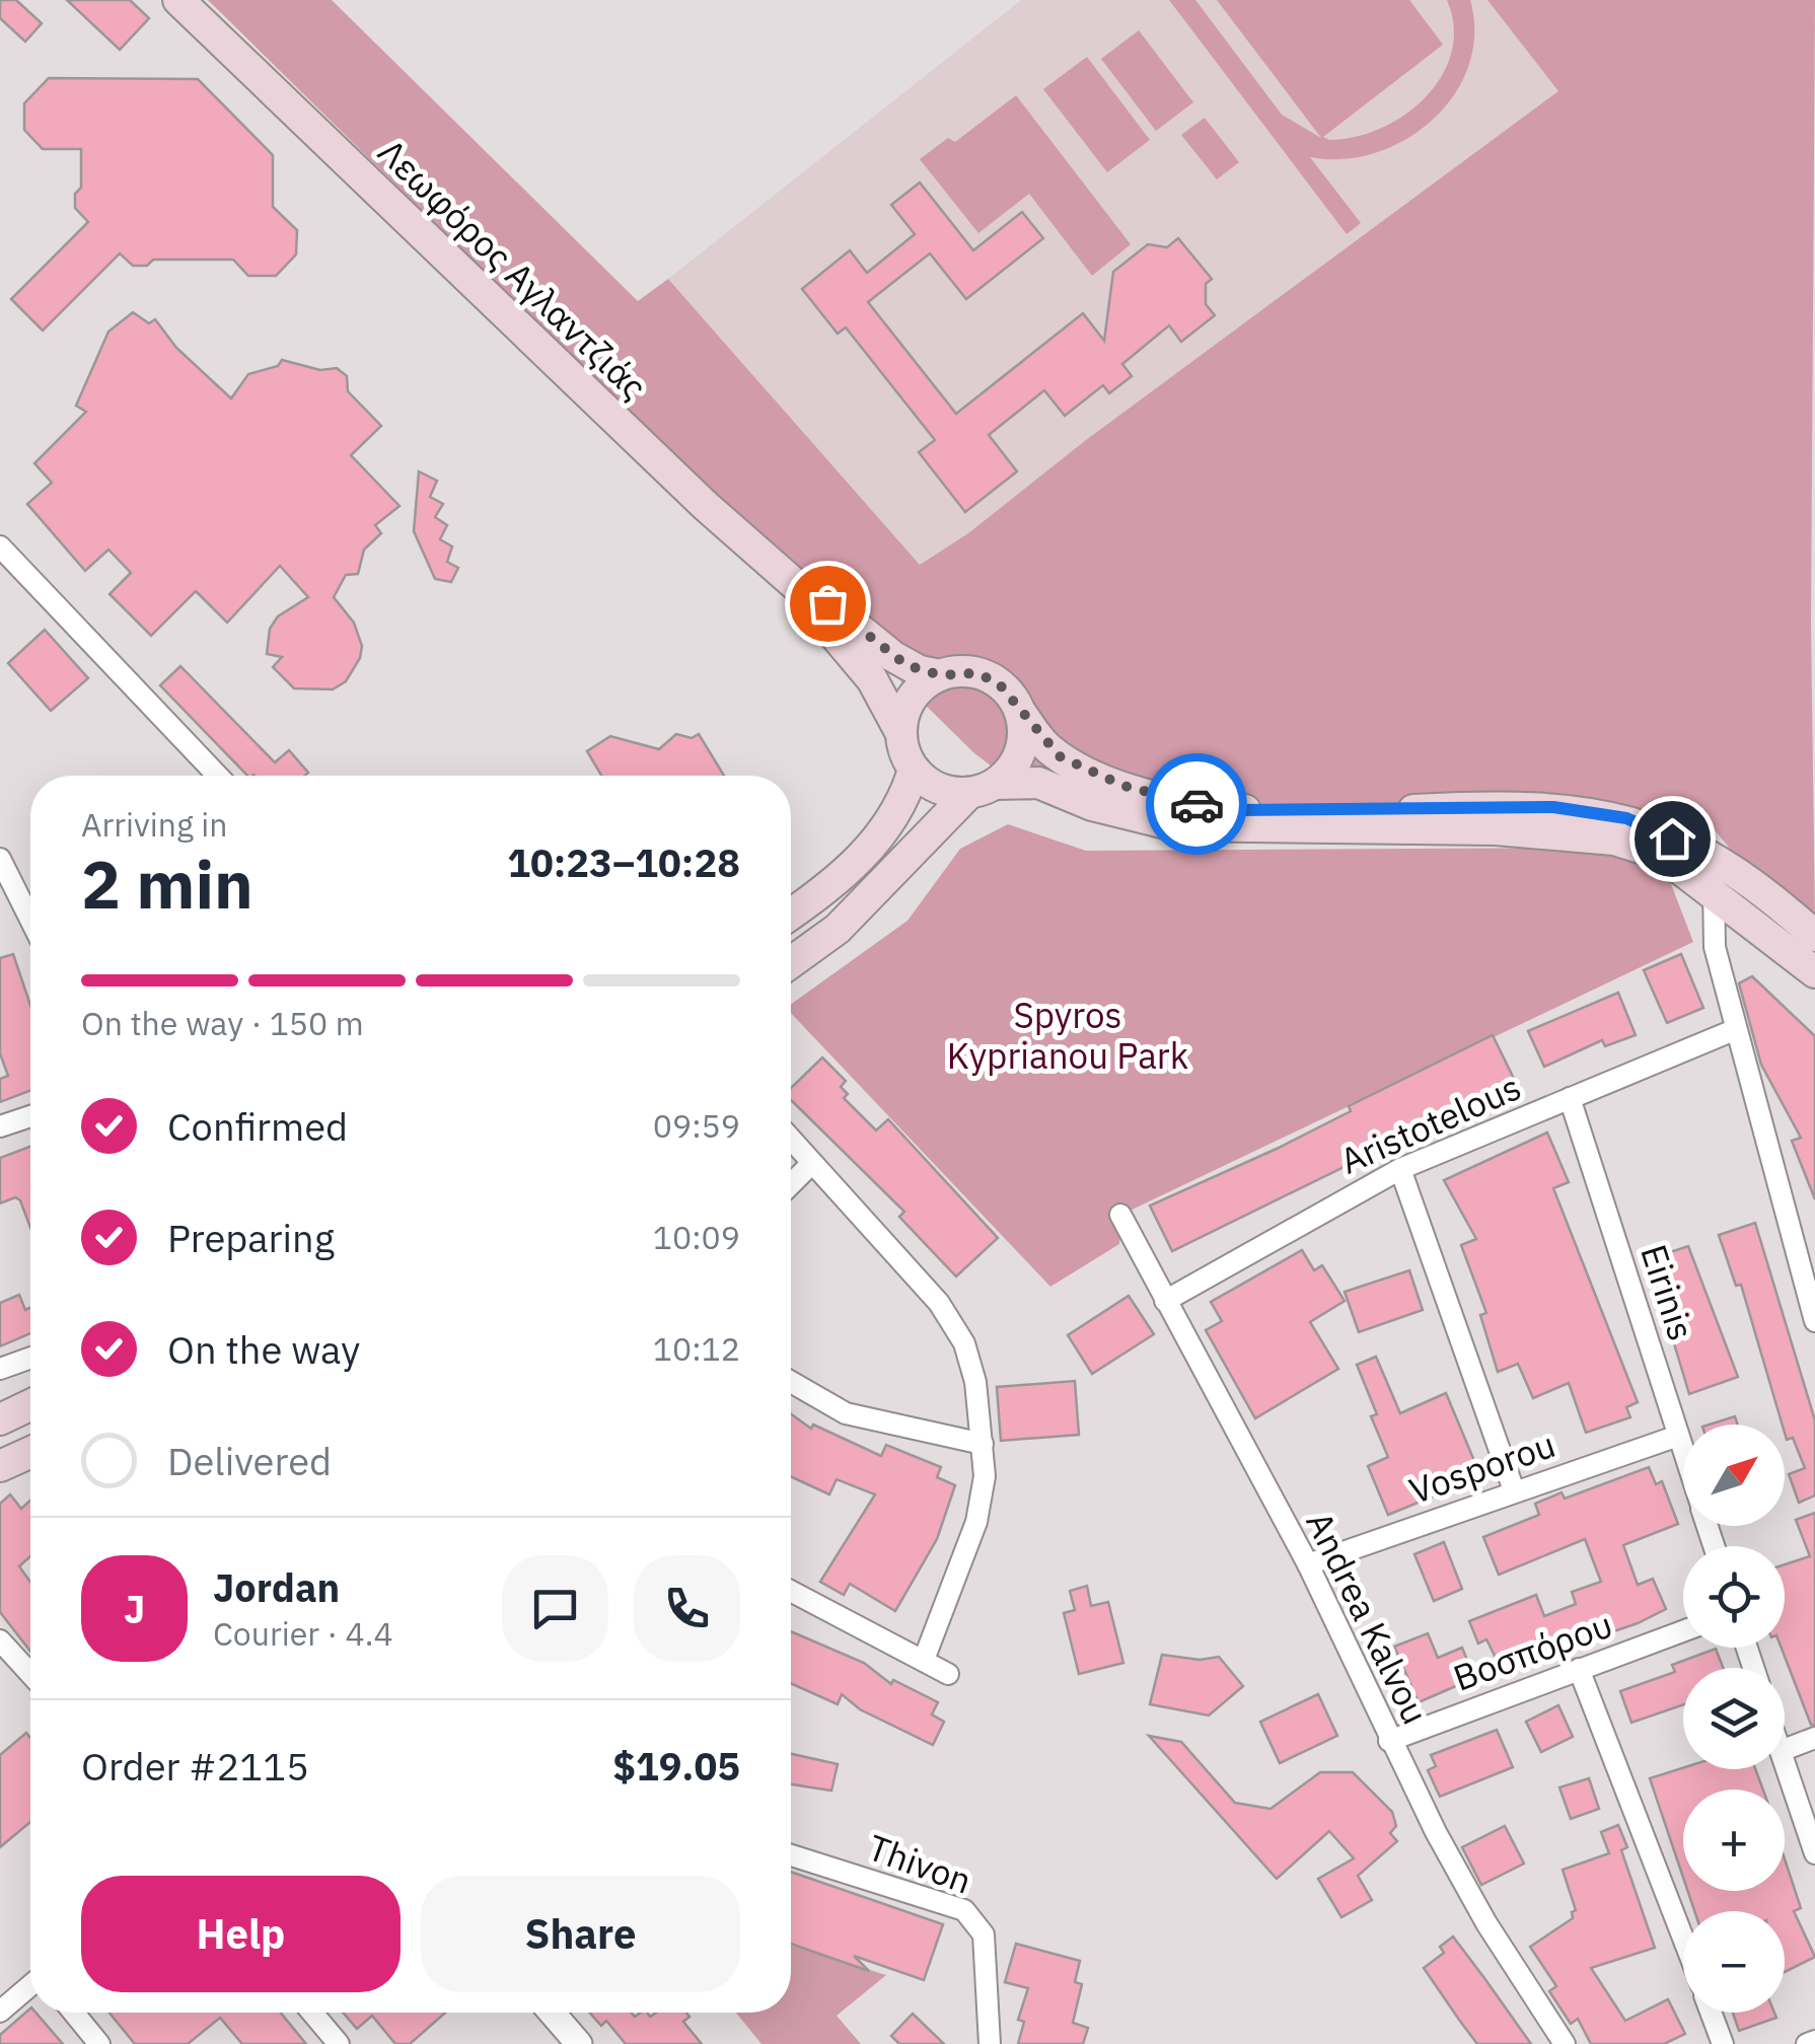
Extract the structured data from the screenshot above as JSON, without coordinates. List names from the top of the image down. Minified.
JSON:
{"streets":{"main road":["Λεωφόρος Αγλαντζιάς"],"street":["Aristotelous","Eirinis","Vosporou","Andrea Kalvou","Βοσπόρου","Thivon"]},"crossings":[["Aristotelous","Eirinis"],["Aristotelous","Andrea Kalvou"],["Eirinis","Vosporou"],["Vosporou","Andrea Kalvou"],["Andrea Kalvou","Βοσπόρου"]],"parks":["Spyros Kyprianou Park"],"north":"top right","page":{"heading":["2 min","Arriving in","10:23–10:28"],"panel":["Jordan","Courier · 4.4","Order #2115","$19.05"],"bar":"On the way · 150 m","list":[["Confirmed","09:59"],["Preparing","10:09"],["On the way","10:12"],"Delivered"],"map_buttons":["+","−"],"round":"J","buttons":["Help","Share"]}}
